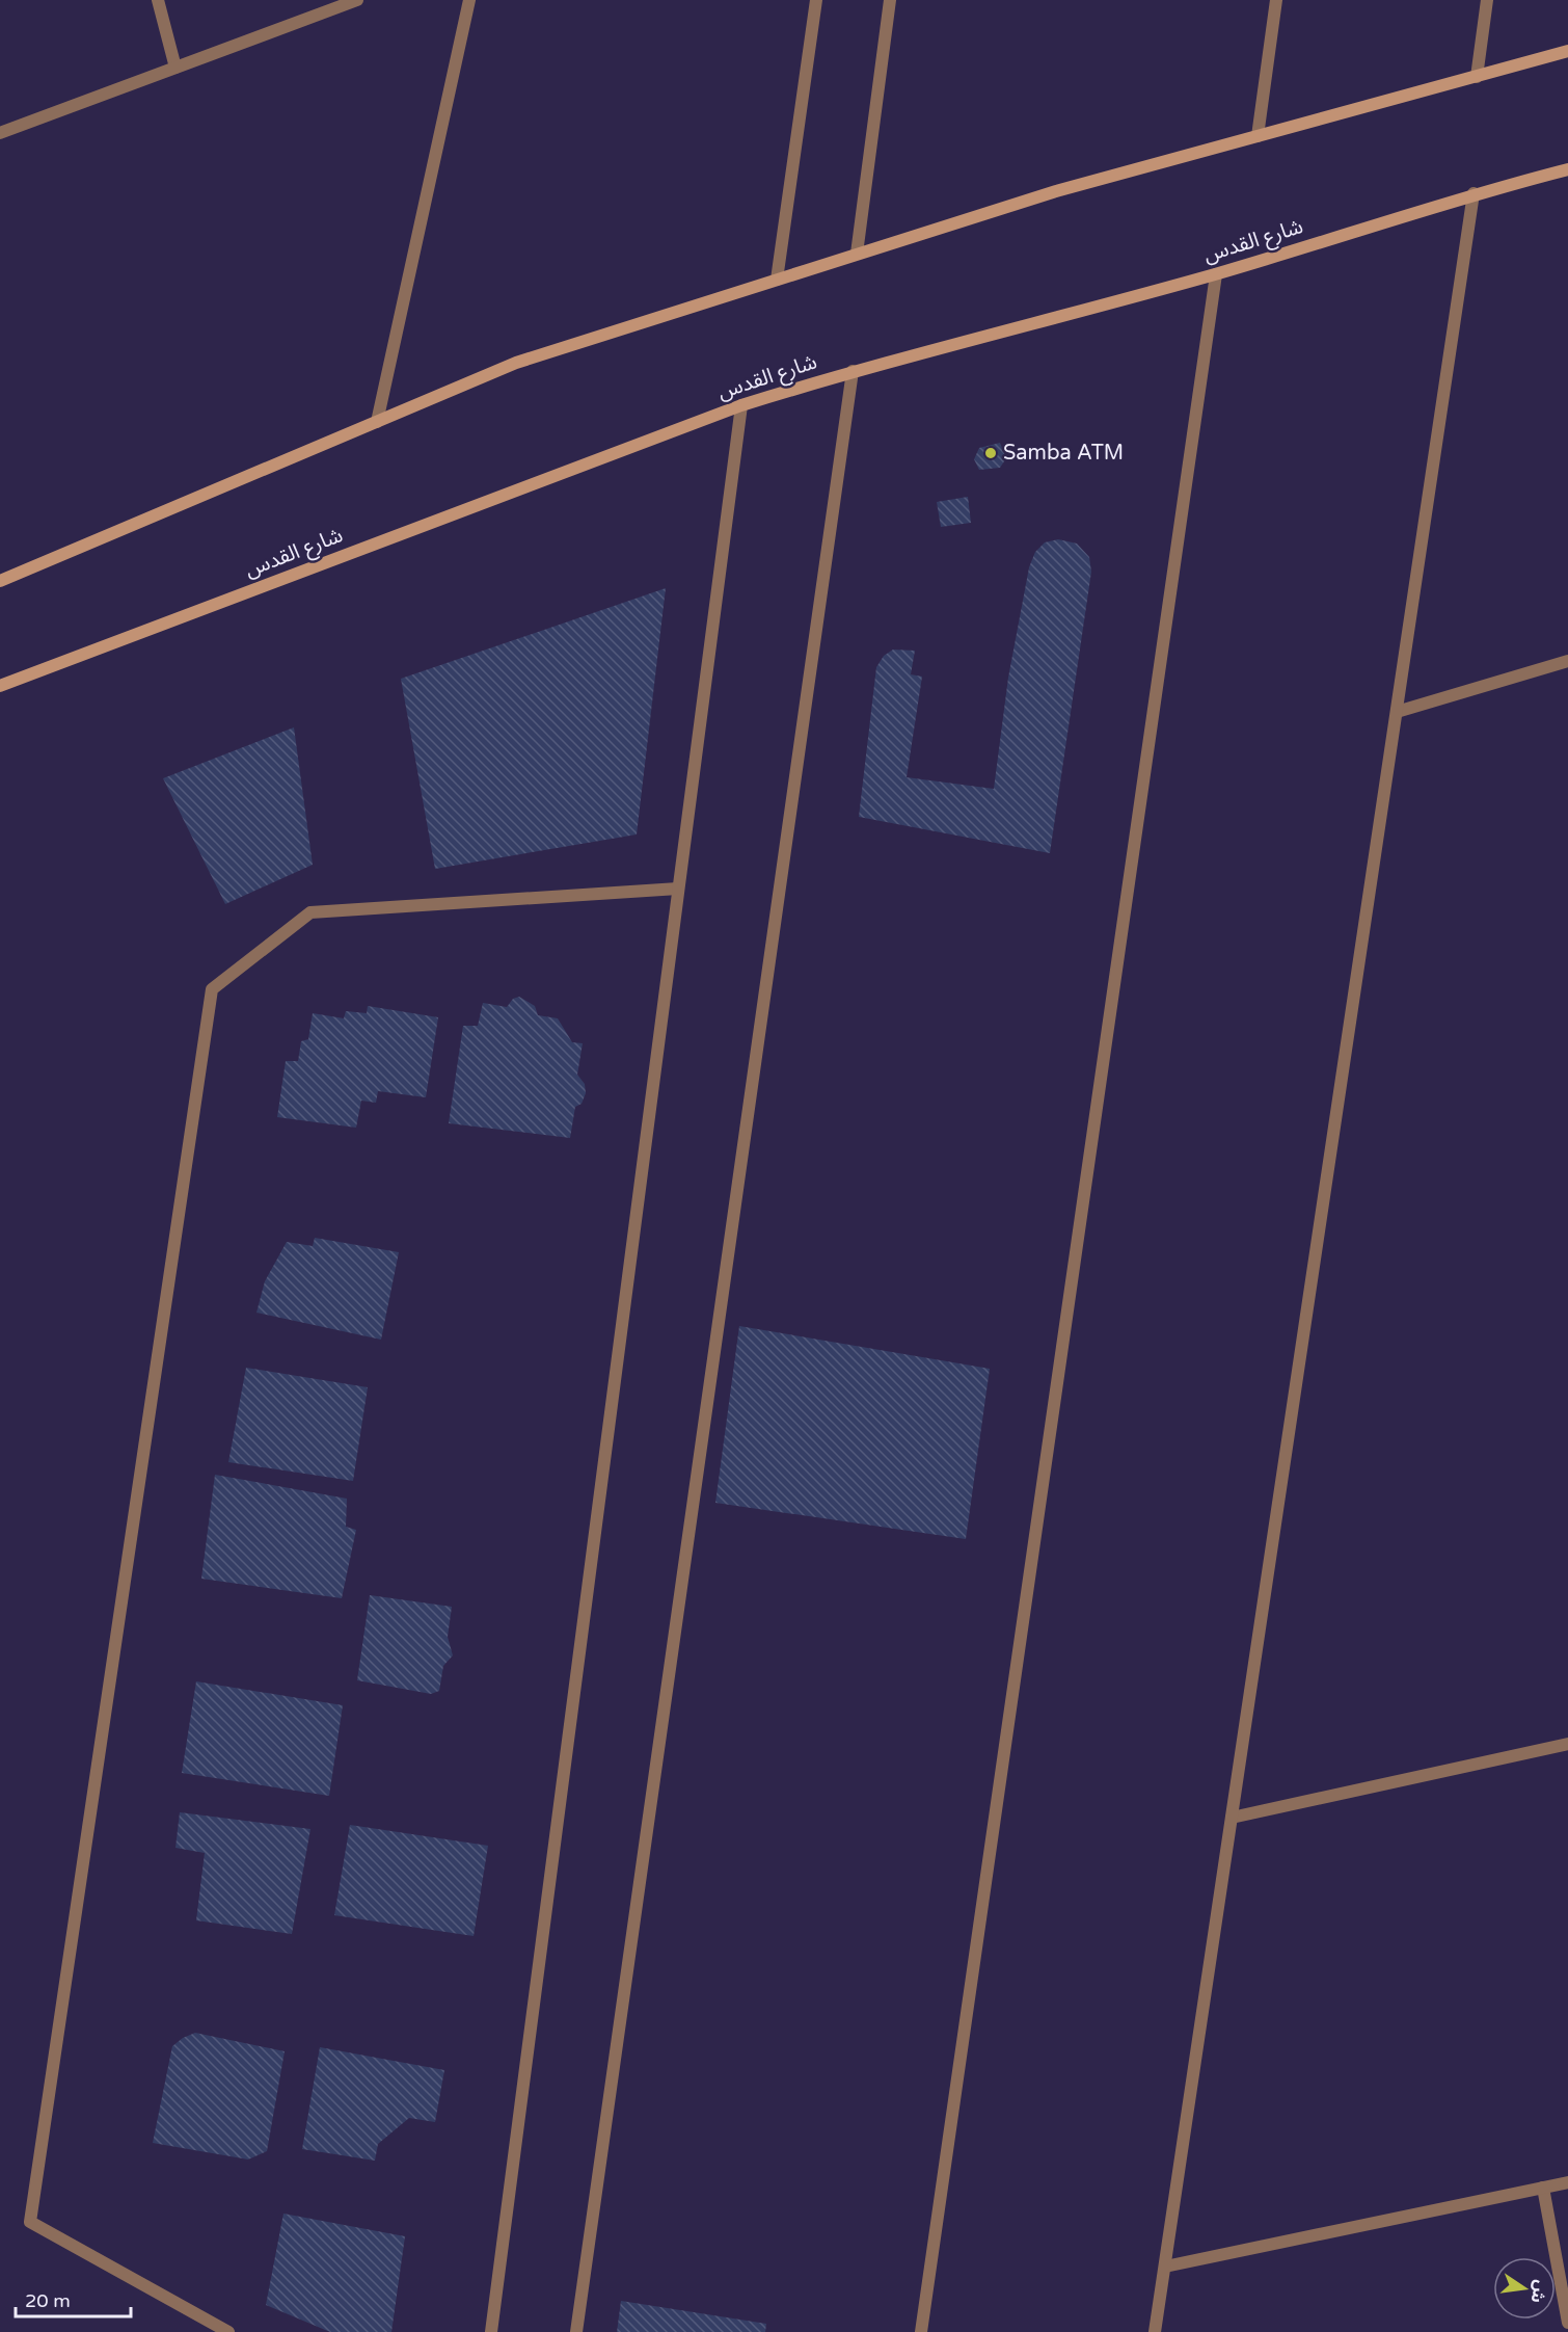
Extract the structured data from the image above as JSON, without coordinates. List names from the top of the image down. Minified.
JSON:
{"streets":{"main road":["شارع القدس"]},"places":["Samba ATM"],"scale_bar":"20 m","north":"right"}
